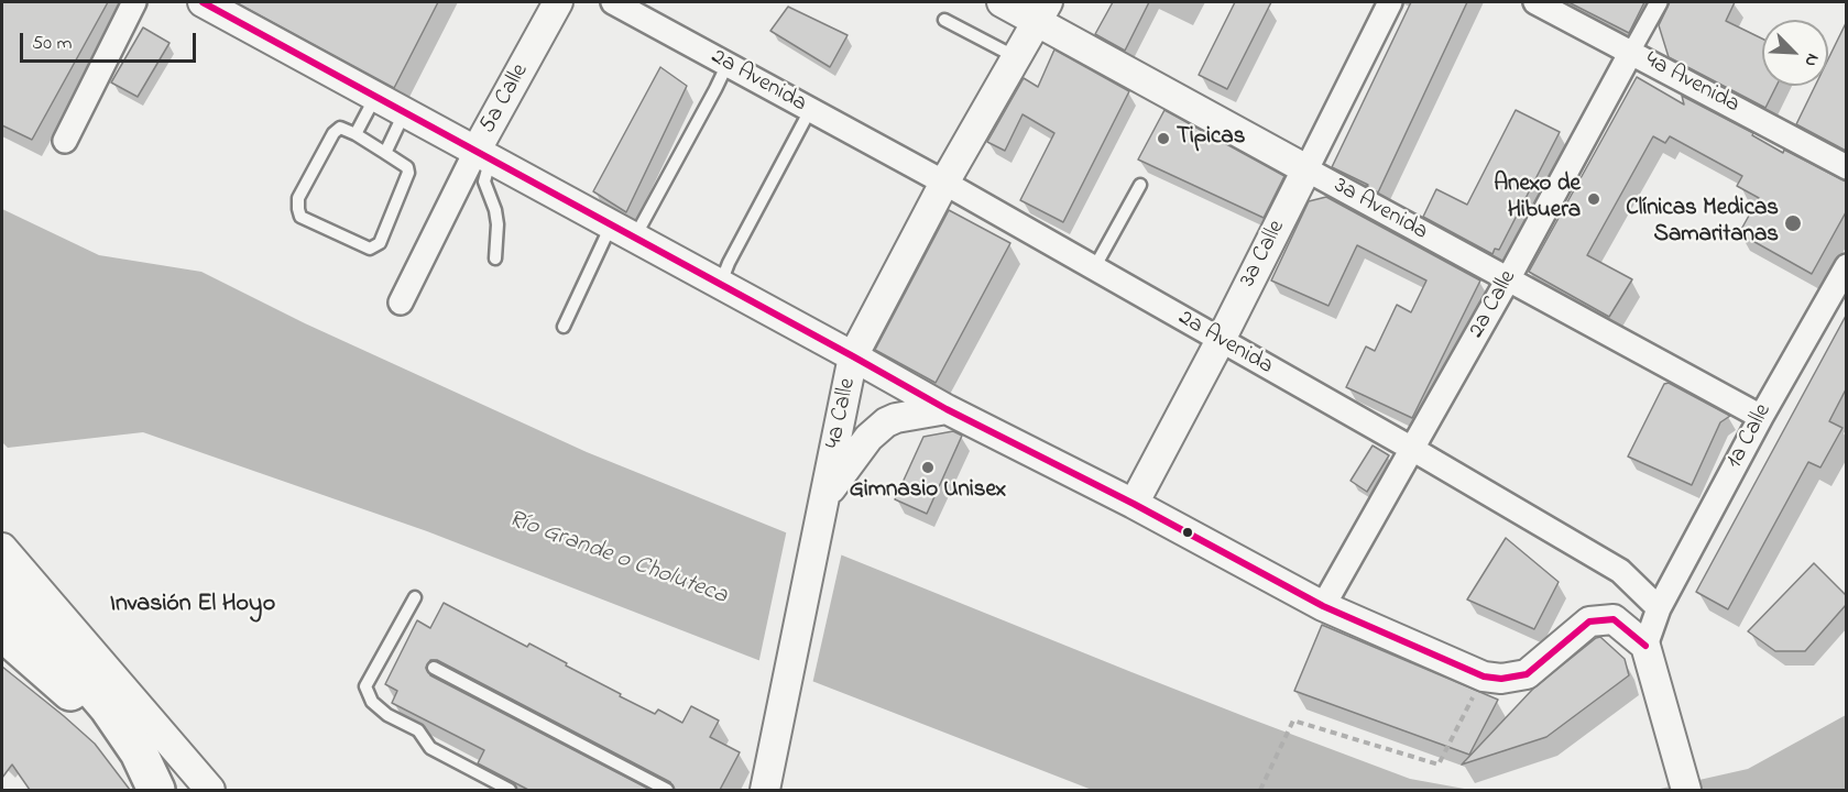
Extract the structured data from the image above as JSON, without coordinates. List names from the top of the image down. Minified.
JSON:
{"streets":{"street":["2a Avenida","4a Avenida","5a Calle","3a Avenida","3a Calle","2a Calle","4a Calle","1a Calle"]},"crossings":[["2a Avenida","3a Calle"],["2a Avenida","2a Calle"],["2a Avenida","4a Calle"],["2a Avenida","1a Calle"],["4a Avenida","2a Calle"],["3a Avenida","3a Calle"],["3a Avenida","2a Calle"],["3a Avenida","4a Calle"],["3a Avenida","1a Calle"]],"districts":["Invasión El Hoyo"],"water":["Río Grande o Choluteca"],"places":["Tipicas","Anexo de Hibuera","Clínicas Medicas Samaritanas","Gimnasio Unisex"],"scale_bar":"50 m","north":"bottom right"}
